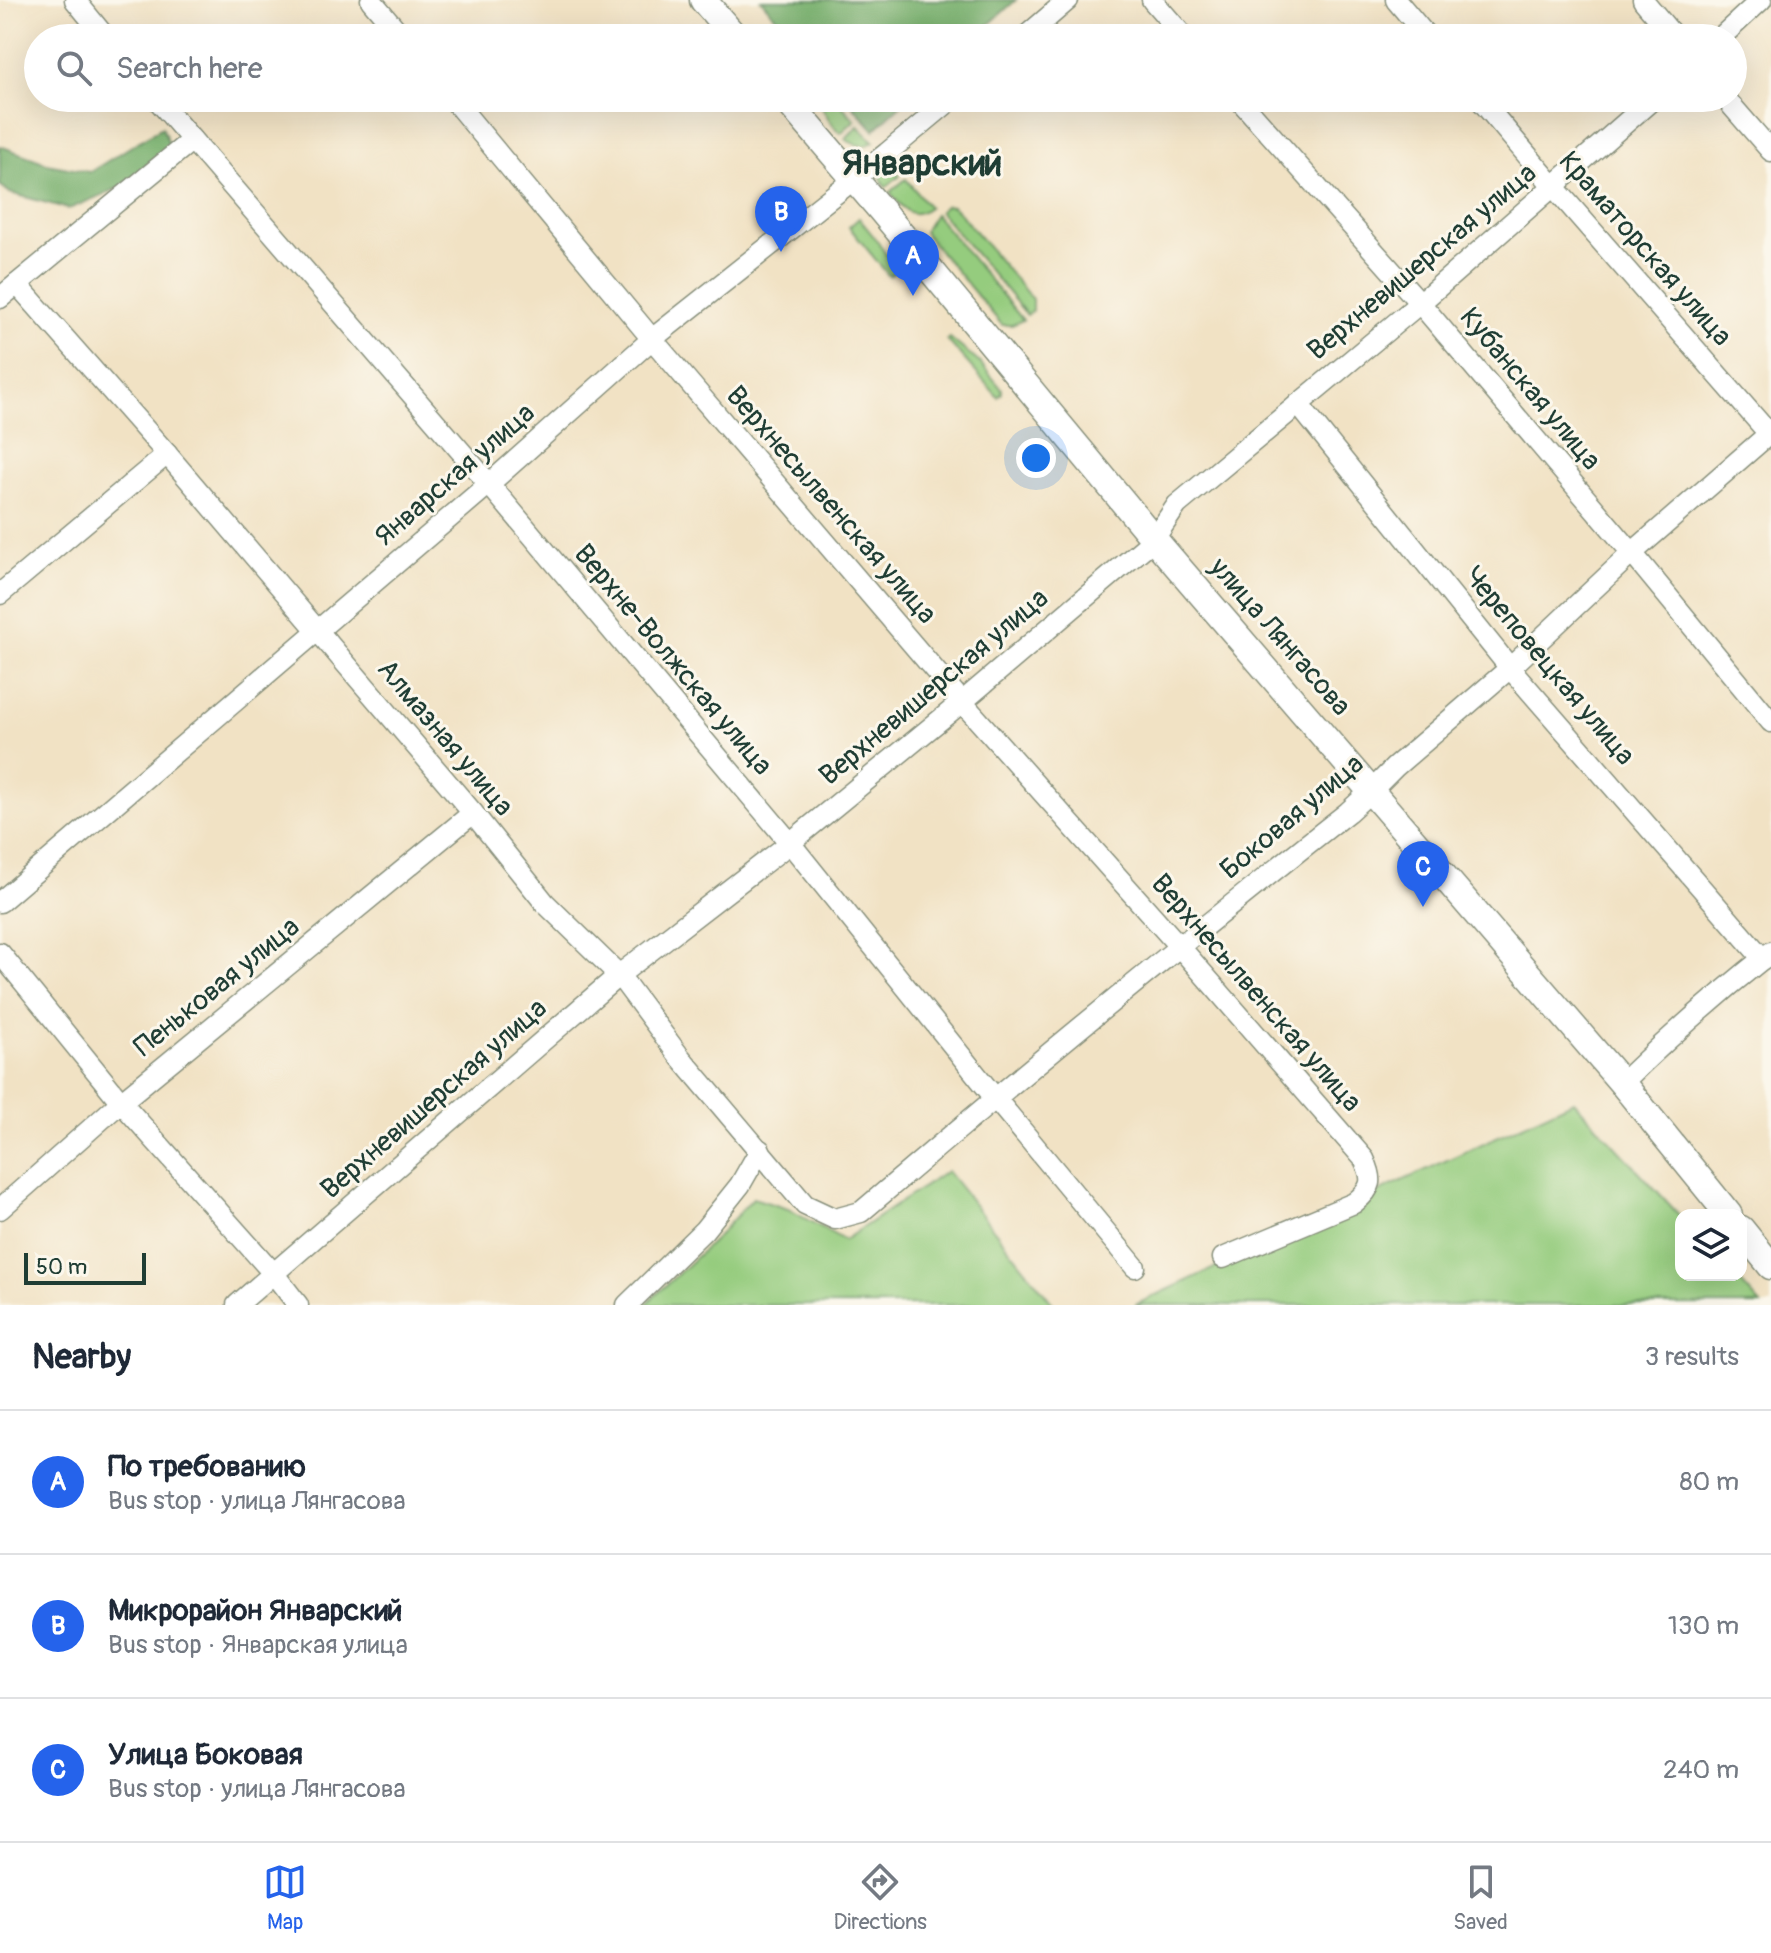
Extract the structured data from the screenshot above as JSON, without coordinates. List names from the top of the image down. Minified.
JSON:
{"streets":{"main road":["улица Лянгасова"],"street":["Краматорская улица","Верхневишерская улица","Кубанская улица","Январская улица","Верхнесылвенская улица","Верхне-Волжская улица","Череповецкая улица","Алмазная улица","Боковая улица","Пеньковая улица"]},"crossings":[["Краматорская улица","Верхневишерская улица"],["Краматорская улица","Боковая улица"],["Верхневишерская улица","Кубанская улица"],["Верхневишерская улица","Верхнесылвенская улица"],["Верхневишерская улица","улица Лянгасова"],["Верхневишерская улица","Верхне-Волжская улица"],["Верхневишерская улица","Череповецкая улица"],["Верхневишерская улица","Алмазная улица"],["Кубанская улица","Боковая улица"],["Январская улица","Верхнесылвенская улица"],["Январская улица","улица Лянгасова"],["Январская улица","Верхне-Волжская улица"],["Январская улица","Алмазная улица"],["Верхнесылвенская улица","Боковая улица"],["улица Лянгасова","Боковая улица"],["Верхне-Волжская улица","Боковая улица"],["Череповецкая улица","Боковая улица"],["Алмазная улица","Боковая улица"],["Алмазная улица","Пеньковая улица"]],"districts":["Январский"],"scale_bar":"50 m","page":{"search":"Search here","pins":["B","A","C"],"scale":"50 m","heading":["Nearby","3 results"],"list":[{"mark":"A","name":"По требованию","note":"Bus stop · улица Лянгасова","value":"80 m"},{"mark":"B","name":"Микрорайон Январский","note":"Bus stop · Январская улица","value":"130 m"},{"mark":"C","name":"Улица Боковая","note":"Bus stop · улица Лянгасова","value":"240 m"}],"nav":["Map","Directions","Saved"]}}
